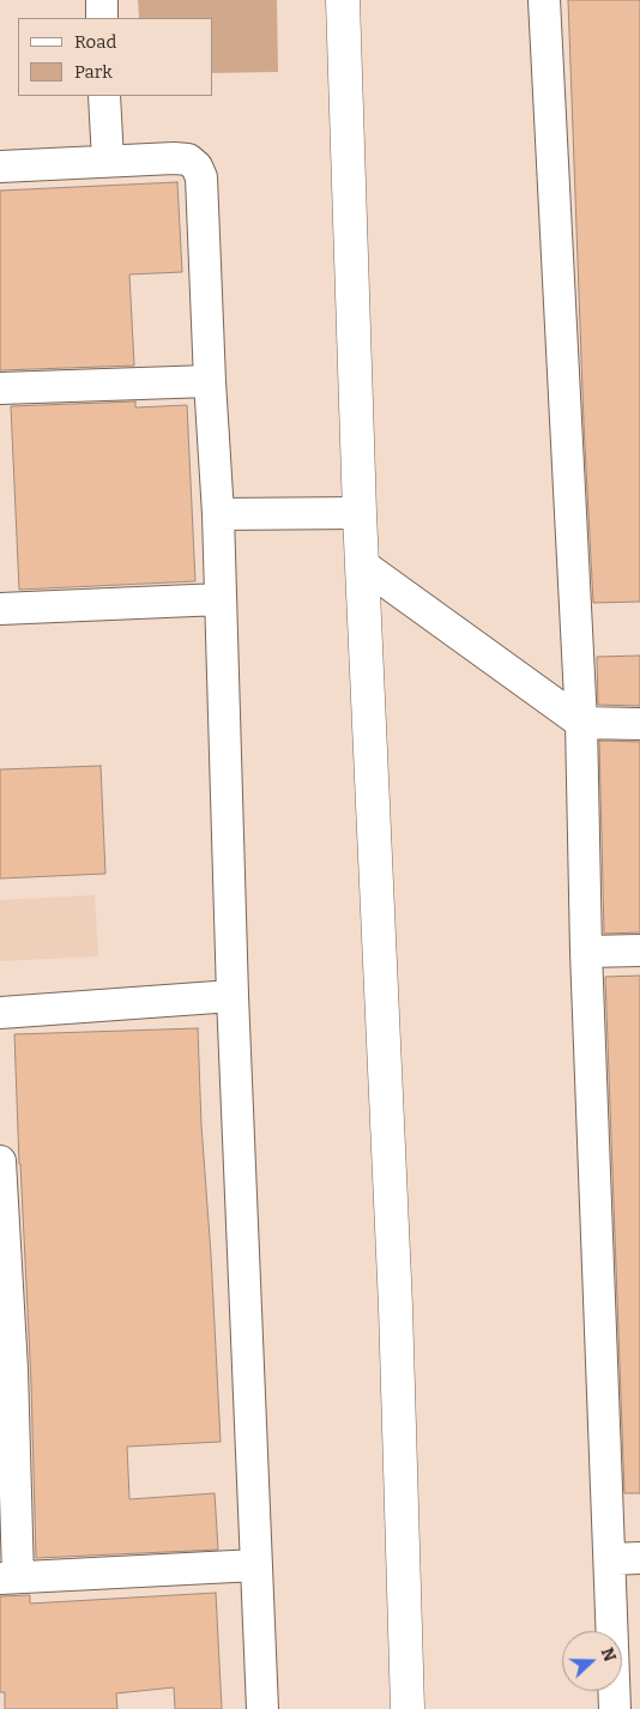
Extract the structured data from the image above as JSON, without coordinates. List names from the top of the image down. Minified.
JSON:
{"legend":["Road","Park"],"north":"right"}
